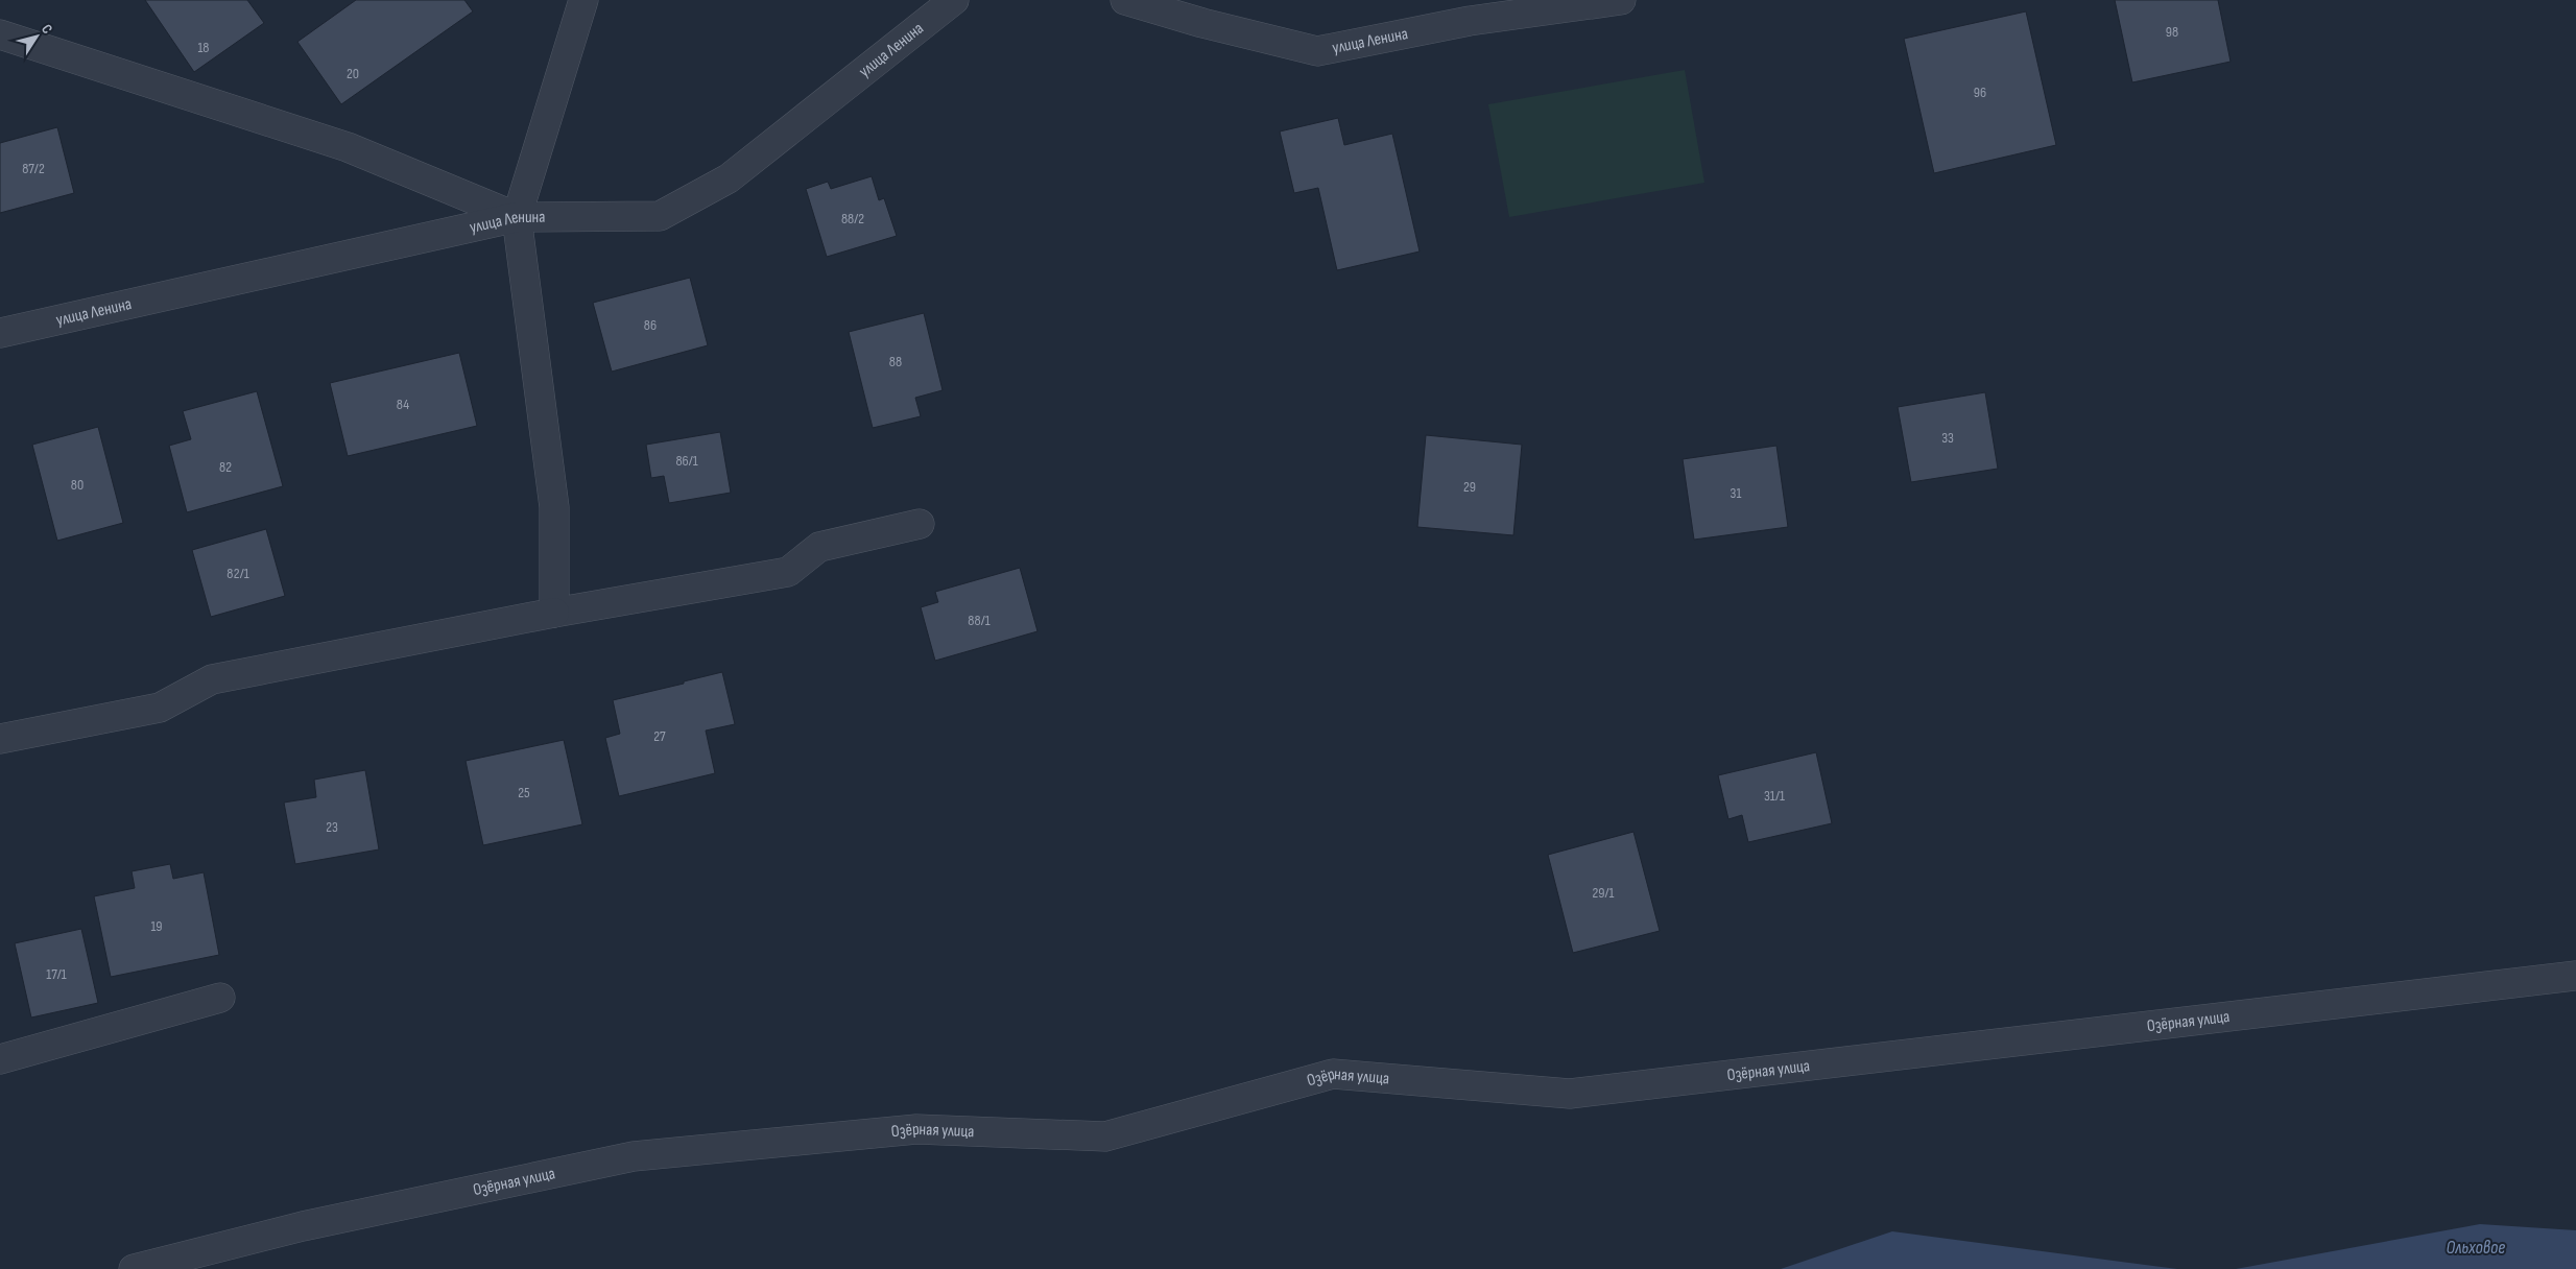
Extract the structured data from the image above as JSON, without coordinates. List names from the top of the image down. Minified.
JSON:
{"streets":{"street":["улица Ленина","Озёрная улица"]},"water":["Ольховое"],"house_numbers":["98","18","20","96","87/2","88/2","86","88","84","33","86/1","82","80","29","31","82/1","88/1","27","25","31/1","23","29/1","19","17/1"],"north":"top right"}
